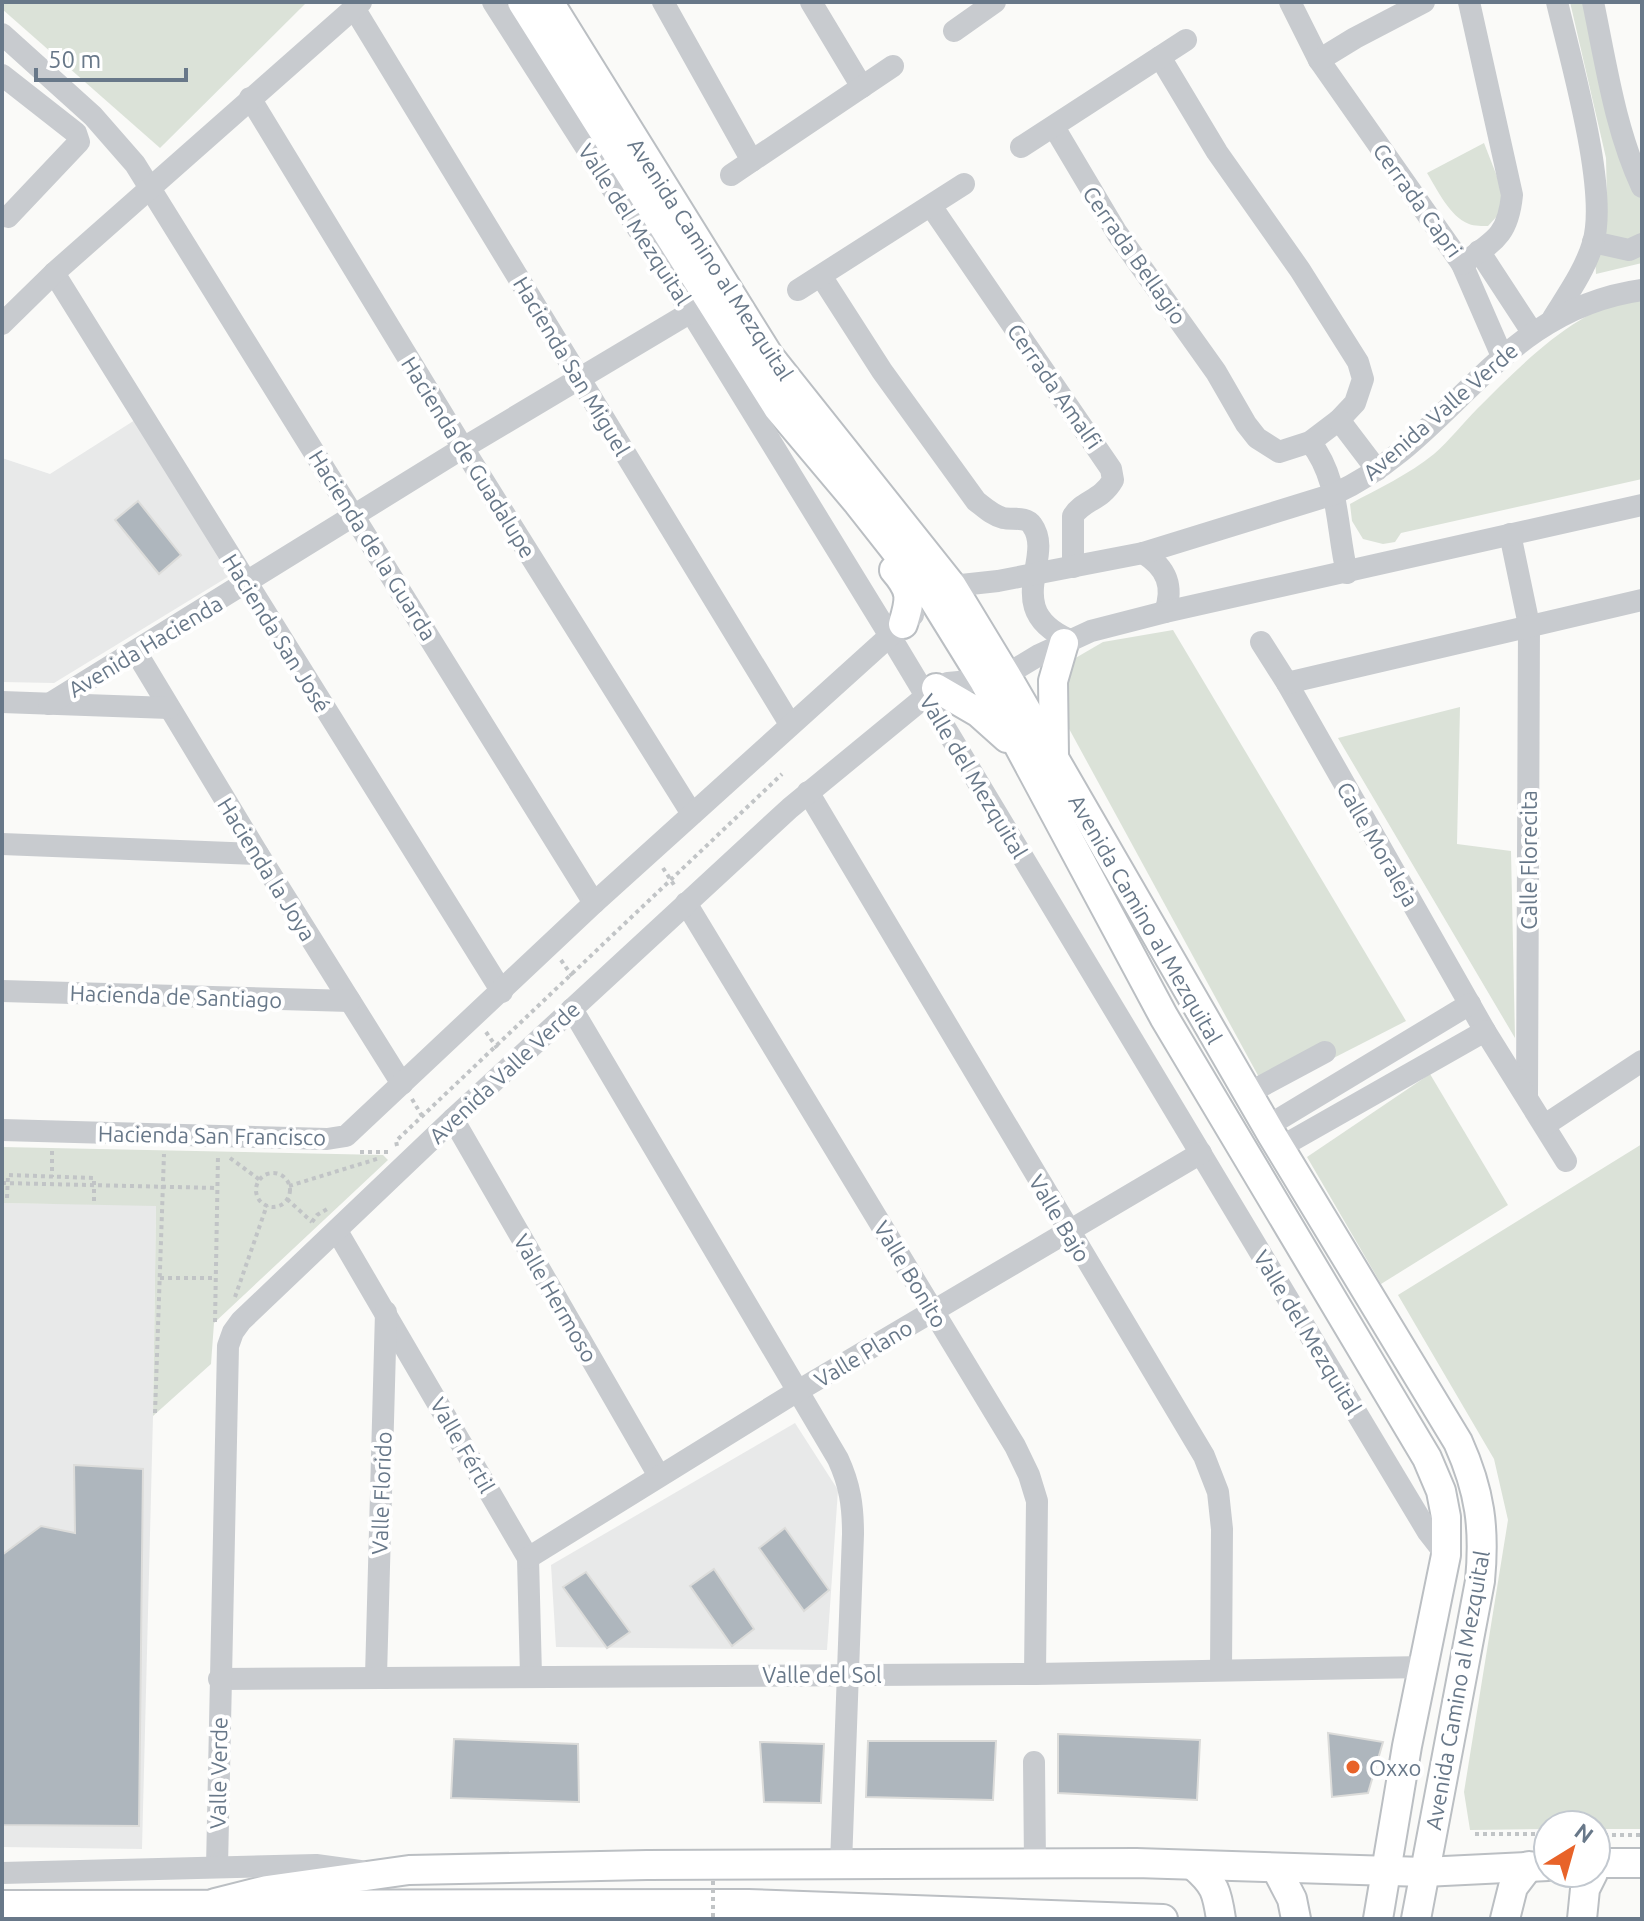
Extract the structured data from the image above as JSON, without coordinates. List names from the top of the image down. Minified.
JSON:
{"streets":{"main road":["Avenida Camino al Mezquital"],"street":["Cerrada Capri","Valle del Mezquital","Cerrada Bellagio","Hacienda San Miguel","Cerrada Amalfi","Avenida Valle Verde","Hacienda de Guadalupe","Hacienda de la Guarda","Hacienda San José","Avenida Hacienda","Calle Moraleja","Calle Florecita","Hacienda la Joya","Hacienda de Santiago","Hacienda San Francisco","Valle Bajo","Valle Bonito","Valle Hermoso","Valle Plano","Valle Fértil","Valle Florido","Valle del Sol","Valle Verde"]},"crossings":[["Valle del Mezquital","Avenida Camino al Mezquital"],["Valle del Mezquital","Avenida Valle Verde"],["Valle del Mezquital","Avenida Hacienda"],["Valle del Mezquital","Valle Plano"],["Avenida Camino al Mezquital","Avenida Valle Verde"],["Avenida Camino al Mezquital","Valle del Sol"],["Hacienda San Miguel","Avenida Hacienda"],["Cerrada Amalfi","Avenida Valle Verde"],["Avenida Valle Verde","Calle Florecita"],["Avenida Valle Verde","Valle Bajo"],["Avenida Valle Verde","Valle Bonito"],["Avenida Valle Verde","Valle Hermoso"],["Avenida Valle Verde","Valle Fértil"],["Hacienda de Guadalupe","Avenida Hacienda"],["Hacienda de la Guarda","Avenida Hacienda"],["Hacienda San José","Avenida Hacienda"],["Avenida Hacienda","Hacienda la Joya"],["Calle Moraleja","Calle Florecita"],["Hacienda la Joya","Hacienda de Santiago"],["Hacienda la Joya","Hacienda San Francisco"],["Valle Bajo","Valle Plano"],["Valle Bajo","Valle del Sol"],["Valle Bonito","Valle Plano"],["Valle Bonito","Valle del Sol"],["Valle Hermoso","Valle Plano"],["Valle Plano","Valle Fértil"],["Valle Fértil","Valle Florido"],["Valle Fértil","Valle del Sol"],["Valle Florido","Valle del Sol"],["Valle del Sol","Valle Verde"]],"places":["Oxxo"],"scale_bar":"50 m","north":"top right"}
